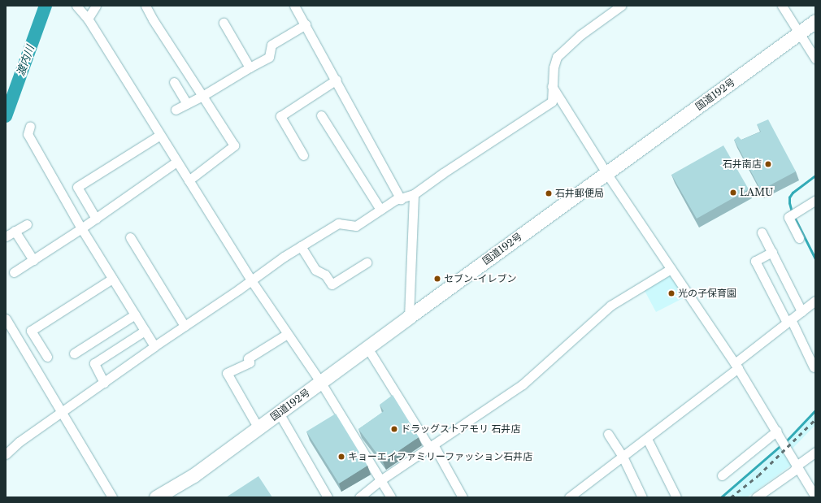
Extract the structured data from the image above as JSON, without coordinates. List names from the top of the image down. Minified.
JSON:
{"streets":{"highway":["国道192号"]},"water":["渡内川"],"places":["石井南店","LAMU","石井郵便局","セブン-イレブン","光の子保育園","ドラッグストアモリ 石井店","キョーエイファミリーファッション石井店"]}
